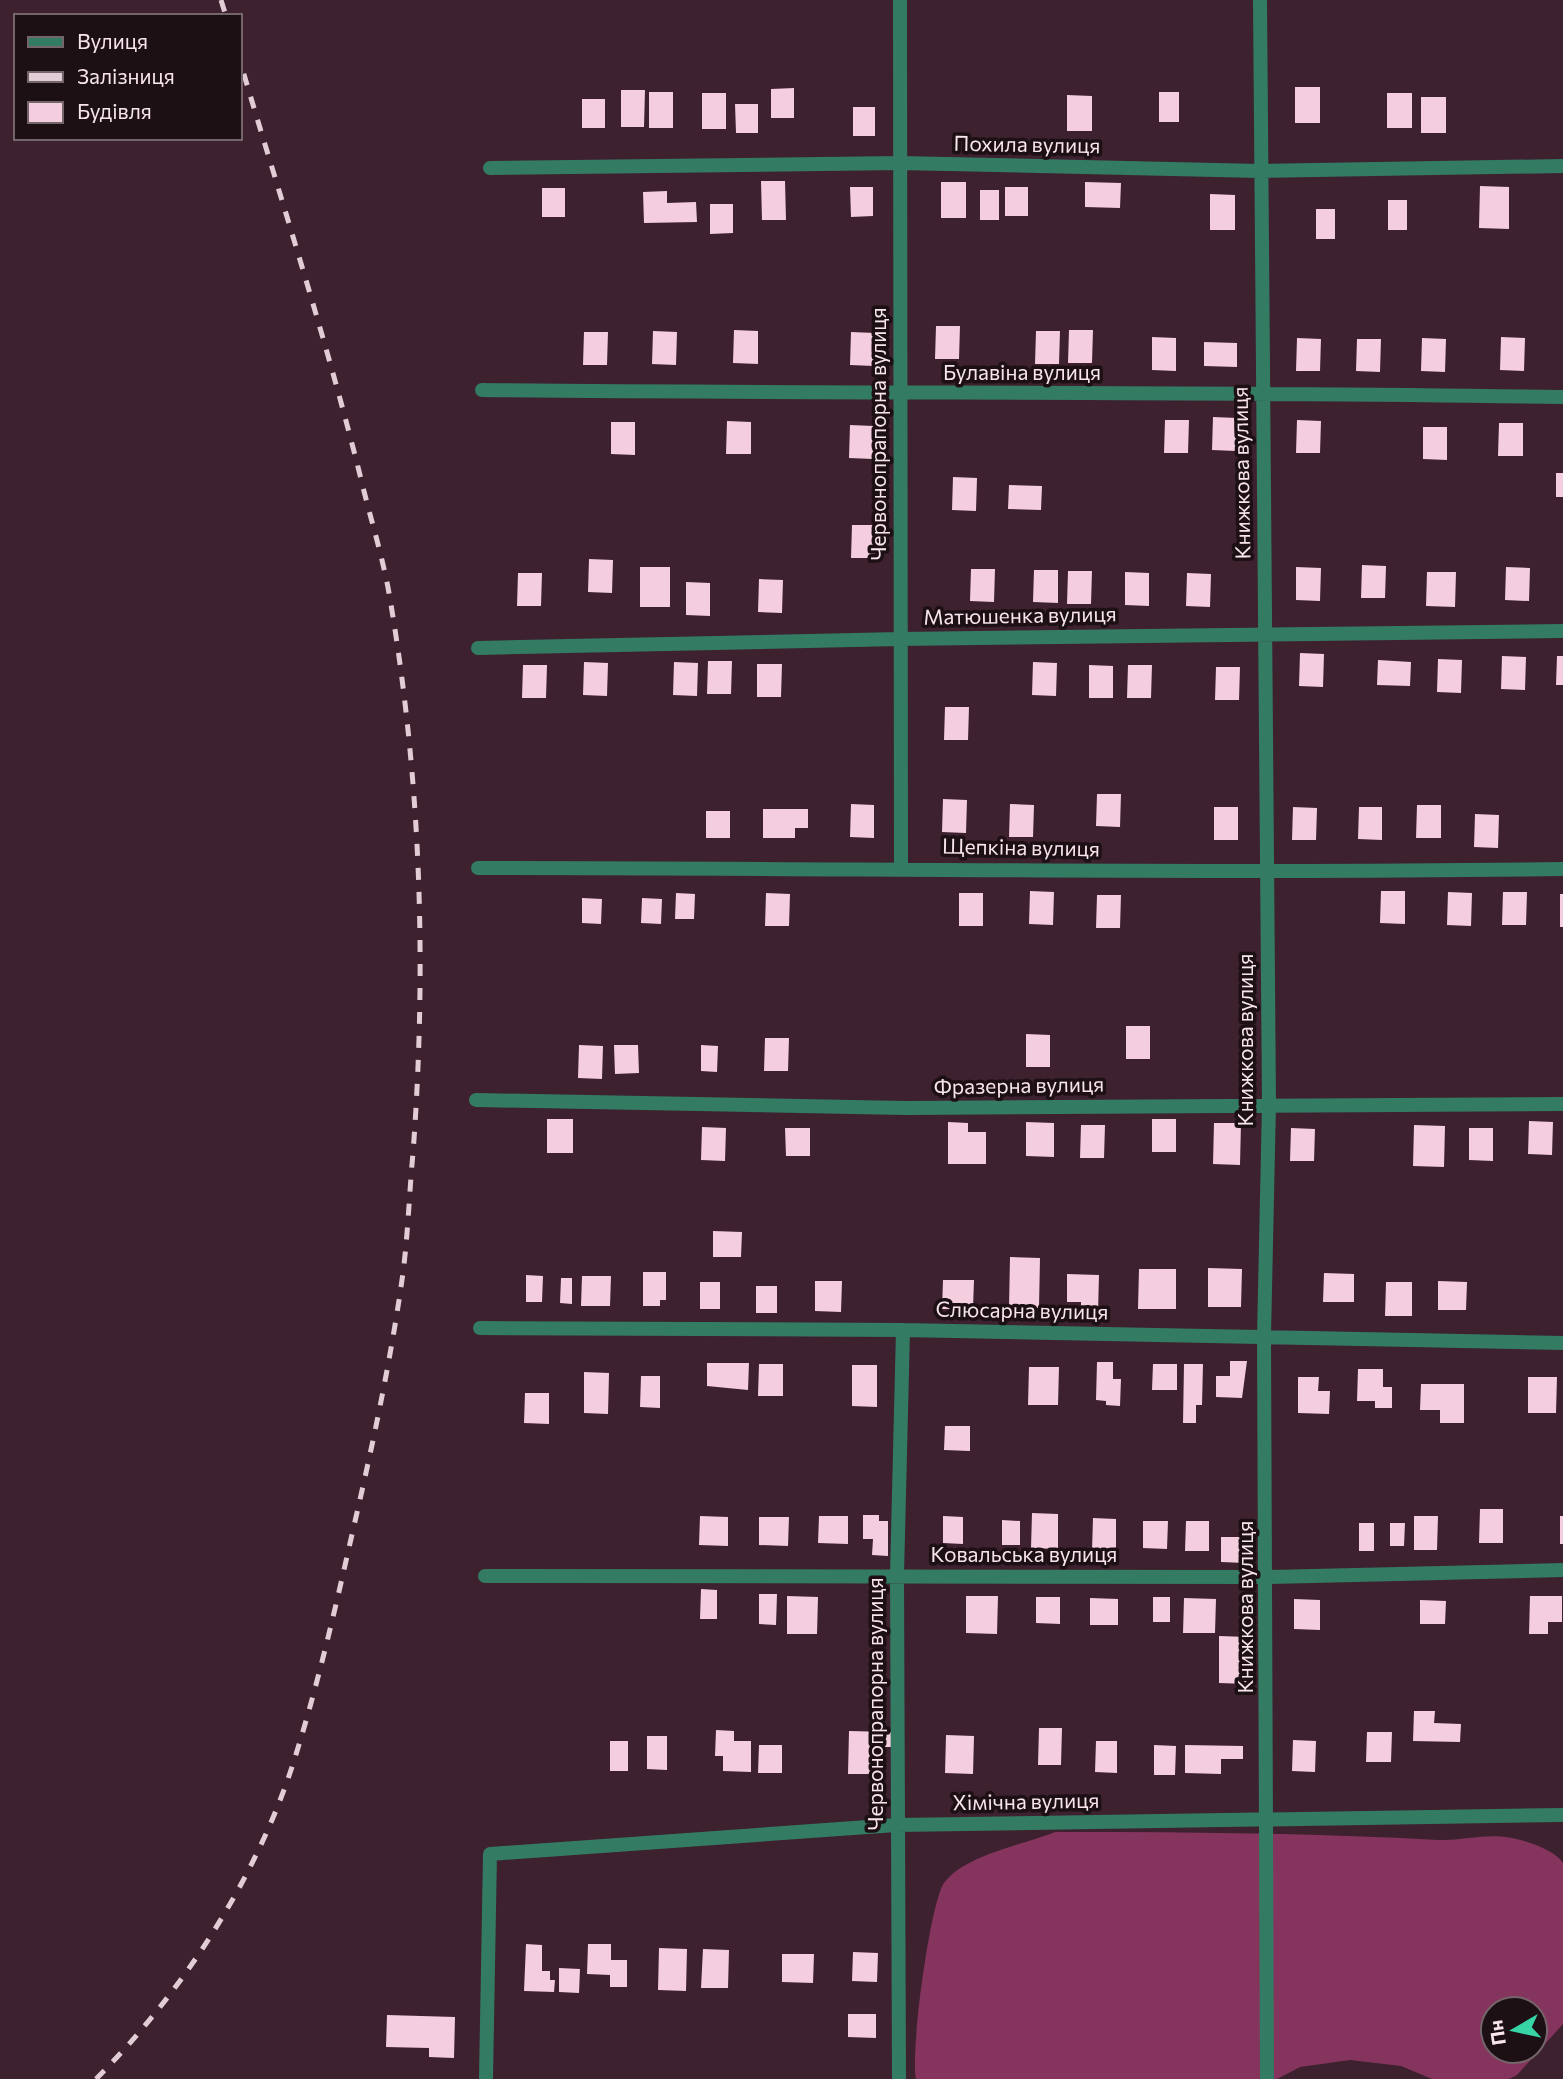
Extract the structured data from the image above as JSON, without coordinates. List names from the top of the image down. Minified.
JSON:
{"streets":{"street":["Похила вулиця","Булавіна вулиця","Червонопрапорна вулиця","Книжкова вулиця","Матюшенка вулиця","Щепкіна вулиця","Фразерна вулиця","Слюсарна вулиця","Ковальська вулиця","Хімічна вулиця"]},"crossings":[["Похила вулиця","Червонопрапорна вулиця"],["Похила вулиця","Книжкова вулиця"],["Булавіна вулиця","Червонопрапорна вулиця"],["Булавіна вулиця","Книжкова вулиця"],["Червонопрапорна вулиця","Матюшенка вулиця"],["Червонопрапорна вулиця","Щепкіна вулиця"],["Червонопрапорна вулиця","Слюсарна вулиця"],["Червонопрапорна вулиця","Ковальська вулиця"],["Червонопрапорна вулиця","Хімічна вулиця"],["Книжкова вулиця","Матюшенка вулиця"],["Книжкова вулиця","Щепкіна вулиця"],["Книжкова вулиця","Фразерна вулиця"],["Книжкова вулиця","Слюсарна вулиця"],["Книжкова вулиця","Ковальська вулиця"],["Книжкова вулиця","Хімічна вулиця"]],"legend":["Вулиця","Залізниця","Будівля"],"north":"left"}
